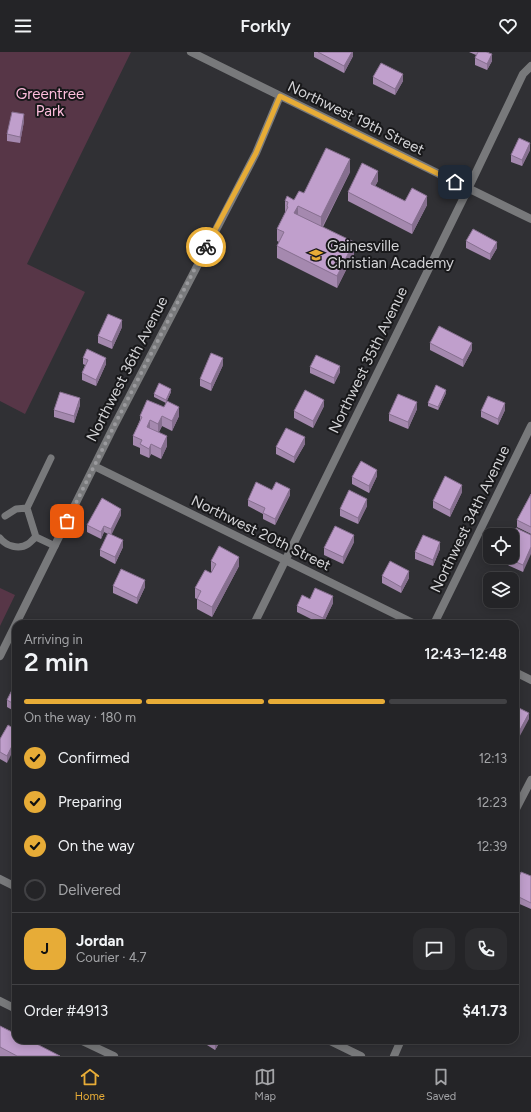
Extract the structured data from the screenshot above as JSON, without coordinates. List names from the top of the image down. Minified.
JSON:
{"streets":{"street":["Northwest 19th Street","Northwest 35th Avenue","Northwest 36th Avenue","Northwest 34th Avenue","Northwest 20th Street"]},"crossings":[["Northwest 19th Street","Northwest 35th Avenue"],["Northwest 19th Street","Northwest 36th Avenue"],["Northwest 35th Avenue","Northwest 20th Street"],["Northwest 36th Avenue","Northwest 20th Street"]],"parks":["Greentree Park"],"places":{"school or university":["Gainesville Christian Academy"]},"page":{"header":"Forkly","heading":["2 min","Arriving in","12:43–12:48"],"panel":["Jordan","Courier · 4.7","Order #4913","$41.73"],"bar":"On the way · 180 m","list":[["Confirmed","12:13"],["Preparing","12:23"],["On the way","12:39"],"Delivered"],"round":"J","tabs":["Home","Map","Saved"]}}
